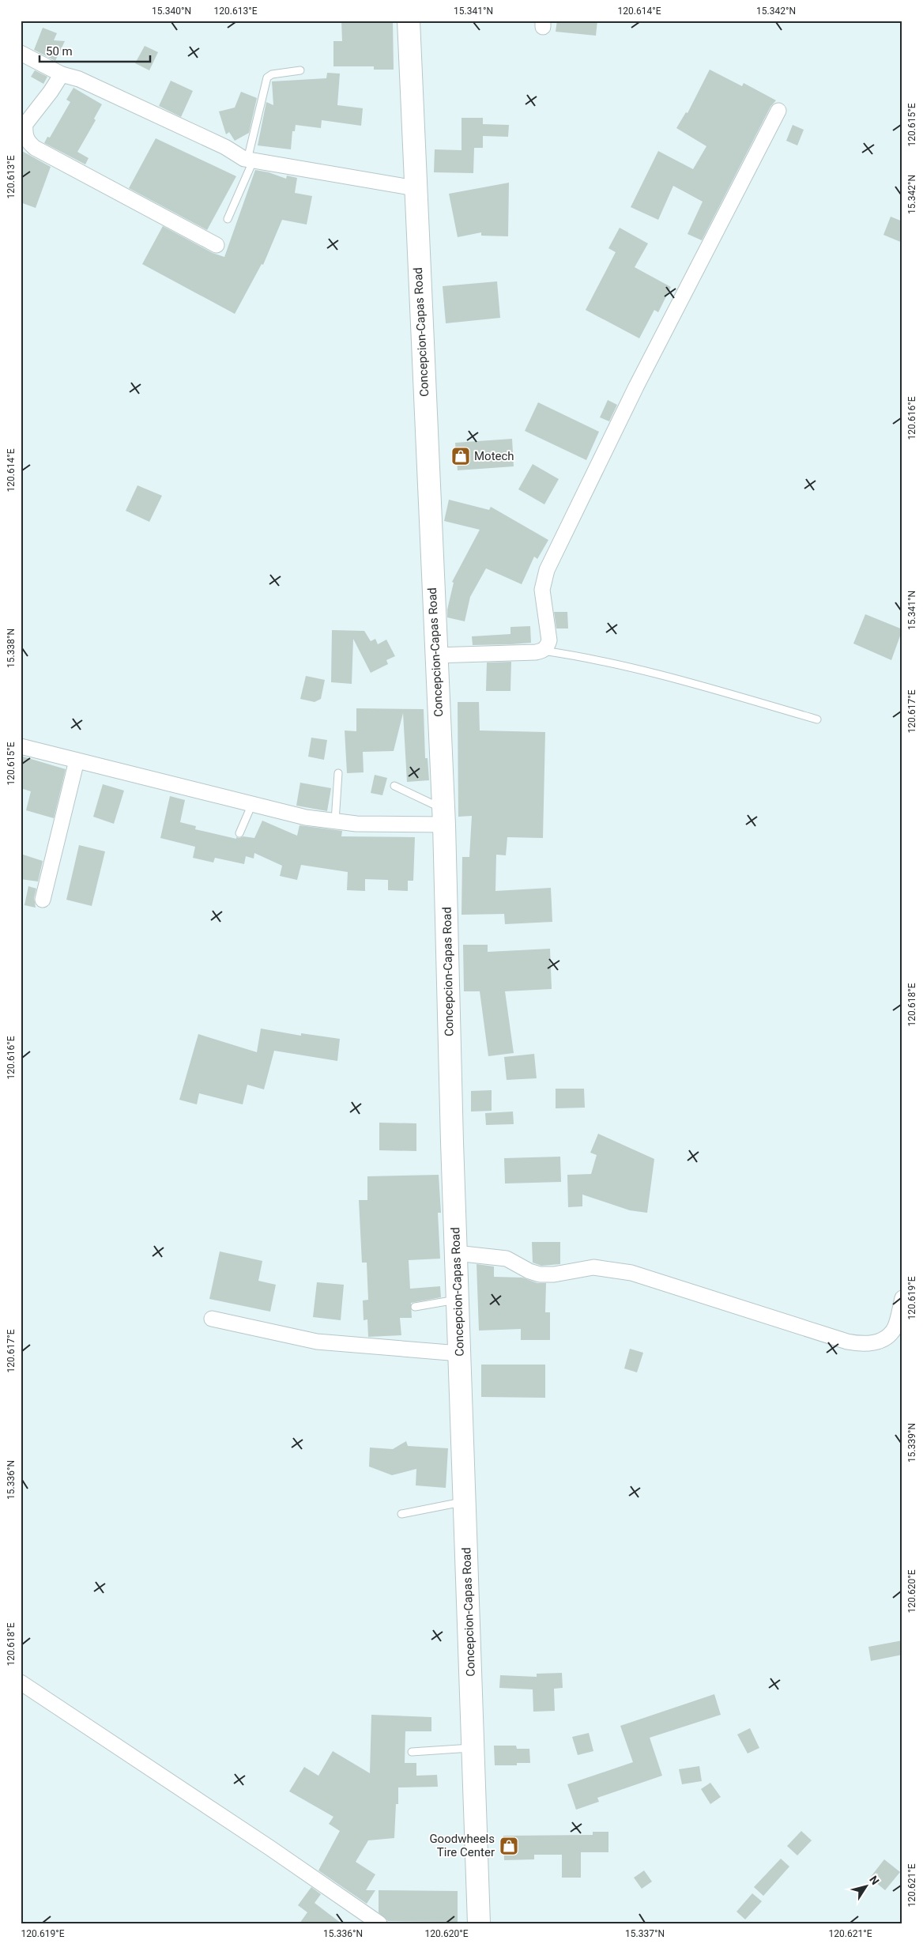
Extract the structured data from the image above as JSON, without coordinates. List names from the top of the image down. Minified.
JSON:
{"streets":{"main road":["Concepcion-Capas Road"]},"places":{"shop":["Motech","Goodwheels Tire Center"]},"scale_bar":"50 m","north":"top right","coordinates":["15.340°N","120.613°E","15.341°N","120.614°E","15.342°N","120.615°E","120.616°E","15.338°N","120.617°E","120.618°E","120.619°E","15.339°N","15.336°N","120.620°E","120.621°E","15.337°N"]}
